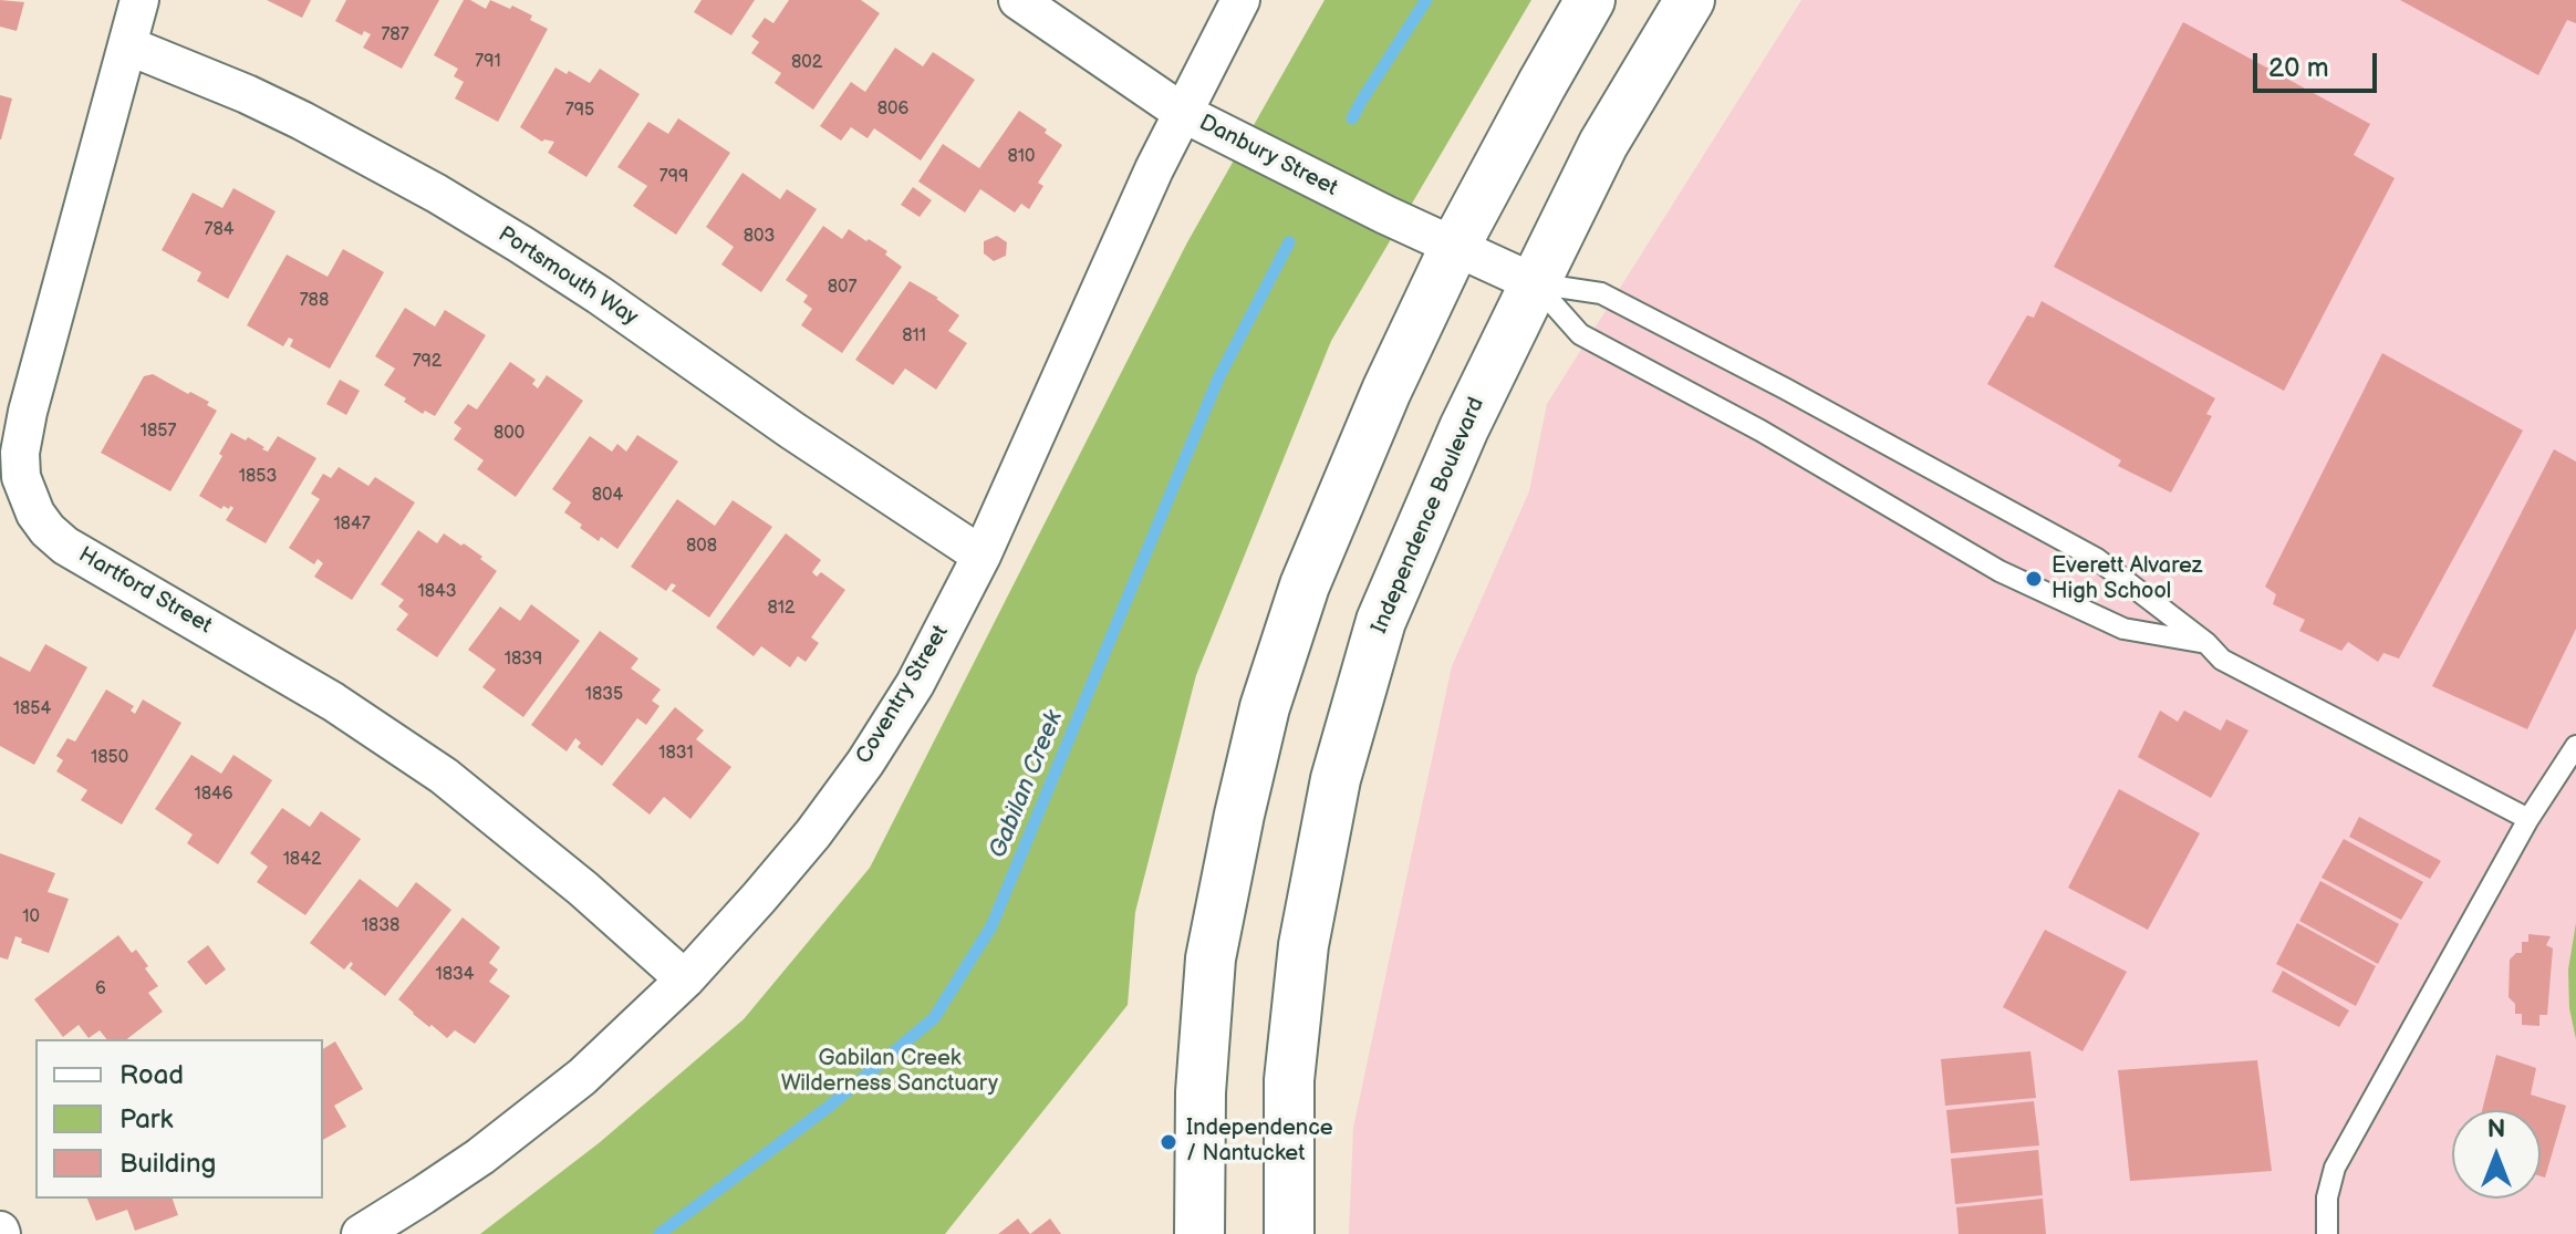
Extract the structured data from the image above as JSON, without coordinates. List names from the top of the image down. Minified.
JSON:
{"streets":{"street":["Danbury Street","Portsmouth Way","Independence Boulevard","Hartford Street","Coventry Street"]},"crossings":[["Danbury Street","Independence Boulevard"],["Danbury Street","Coventry Street"],["Portsmouth Way","Hartford Street"],["Portsmouth Way","Coventry Street"],["Hartford Street","Coventry Street"]],"water":["Gabilan Creek"],"parks":["Gabilan Creek Wilderness Sanctuary"],"places":["Everett Alvarez High School","Independence / Nantucket"],"house_numbers":["787","791","802","806","795","810","799","784","803","807","788","811","792","1857","800","1853","804","1847","808","1843","812","1839","1835","1854","1831","1850","1846","1842","10","1838","1834","6"],"legend":["Road","Park","Building"],"scale_bar":"20 m","north":"top"}
